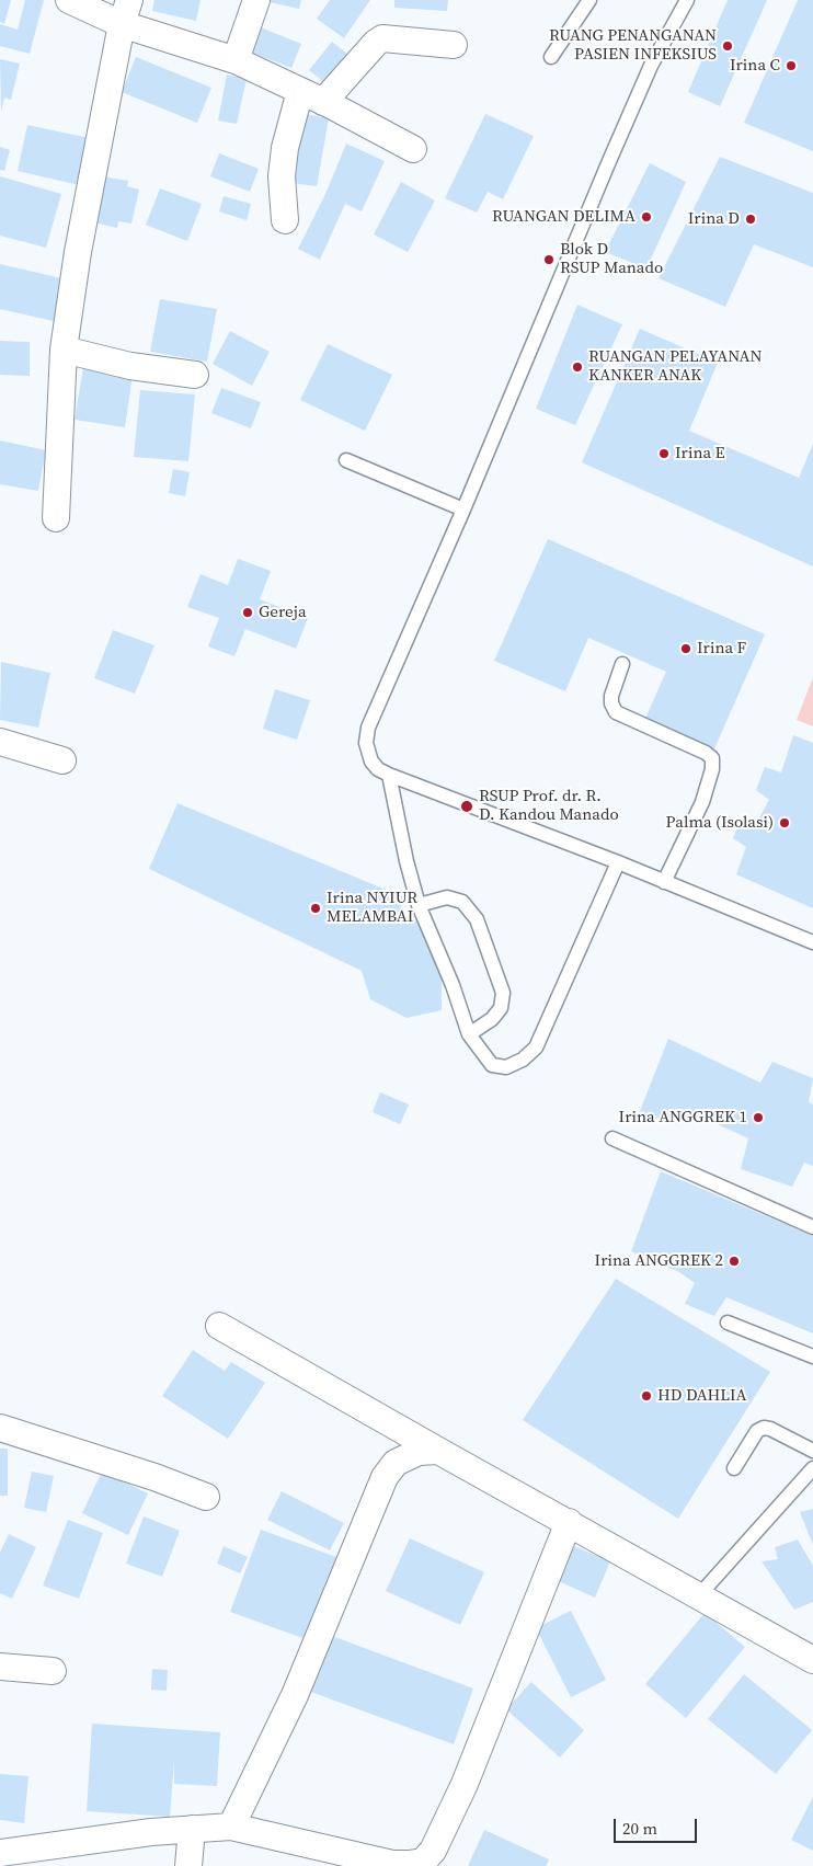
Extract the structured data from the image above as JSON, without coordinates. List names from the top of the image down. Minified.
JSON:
{"places":["RUANG PENANGANAN PASIEN INFEKSIUS","Irina C","RUANGAN DELIMA","Irina D","Blok D RSUP Manado","RUANGAN PELAYANAN KANKER ANAK","Irina E","Gereja","Irina F","RSUP Prof. dr. R. D. Kandou Manado","Palma (Isolasi)","Irina NYIUR MELAMBAI","Irina ANGGREK 1","Irina ANGGREK 2","HD DAHLIA"],"scale_bar":"20 m"}
